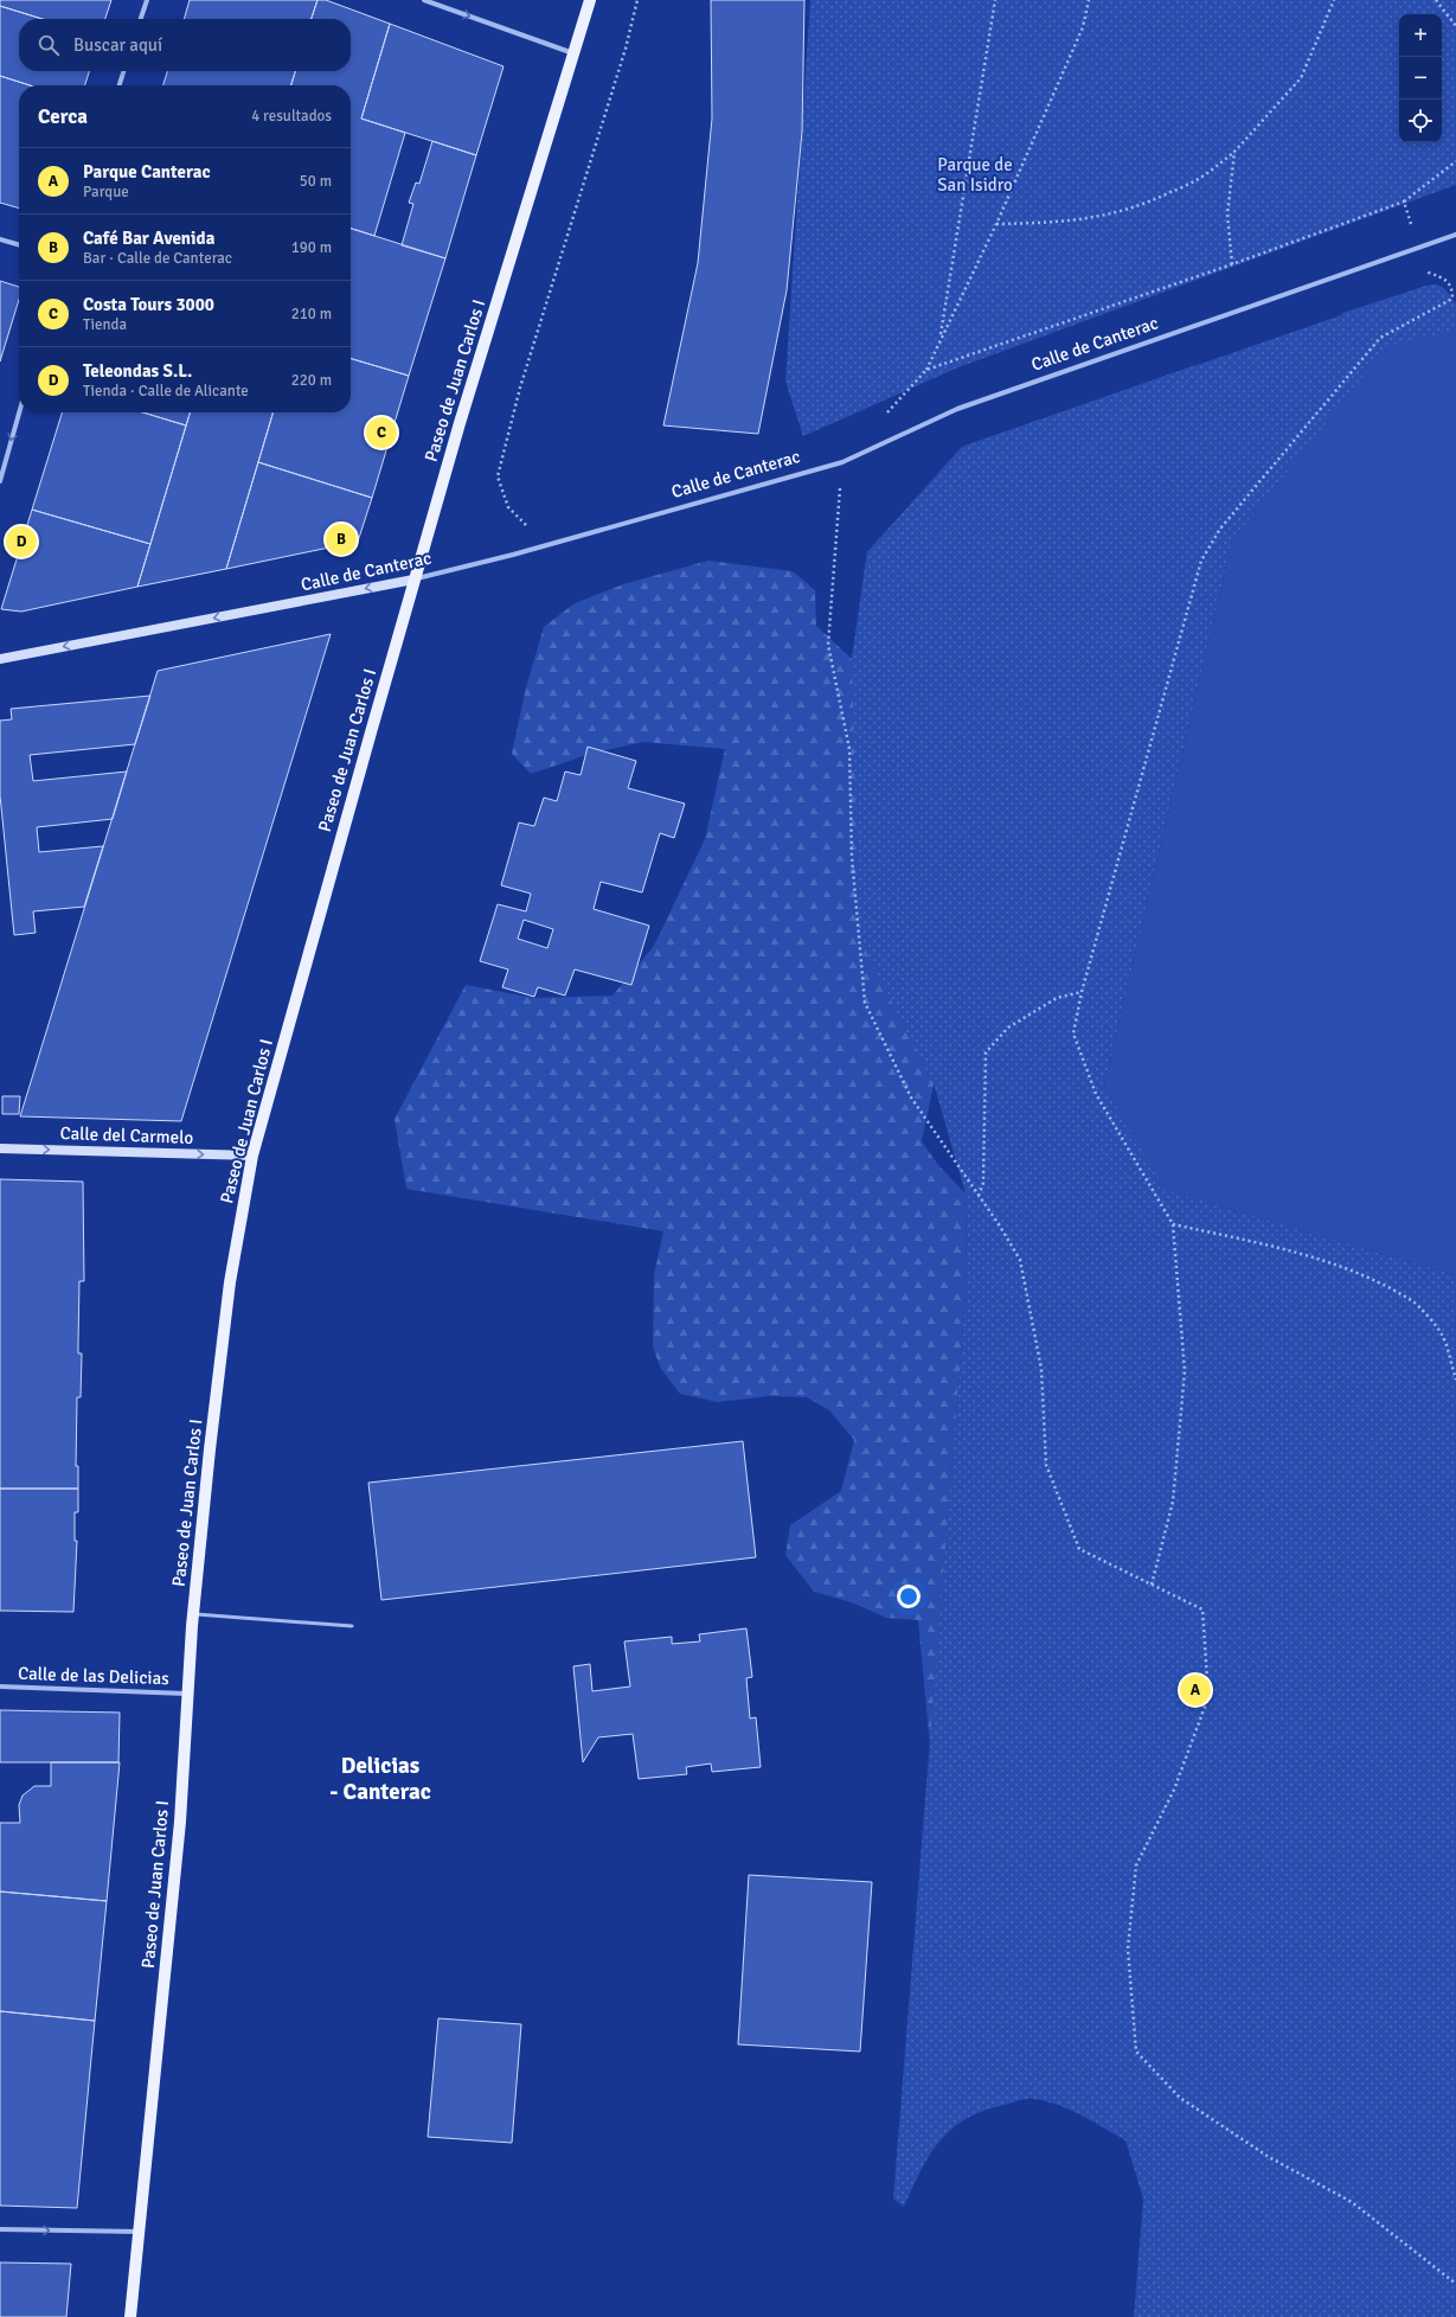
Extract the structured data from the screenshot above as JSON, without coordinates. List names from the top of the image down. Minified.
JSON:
{"streets":{"main road":["Paseo de Juan Carlos I"],"street":["Calle de Canterac","Calle del Carmelo","Calle de las Delicias"]},"crossings":[["Calle de Canterac","Paseo de Juan Carlos I"],["Paseo de Juan Carlos I","Calle del Carmelo"],["Paseo de Juan Carlos I","Calle de las Delicias"]],"one_way":["Calle del Carmelo"],"districts":["Delicias - Canterac"],"parks":["Parque de San Isidro"],"page":{"map_buttons":["+","−"],"search":"Buscar aquí","heading":["Cerca","4 resultados"],"list":[{"mark":"A","name":"Parque Canterac","note":"Parque","value":"50 m"},{"mark":"B","name":"Café Bar Avenida","note":"Bar · Calle de Canterac","value":"190 m"},{"mark":"C","name":"Costa Tours 3000","note":"Tienda","value":"210 m"},{"mark":"D","name":"Teleondas S.L.","note":"Tienda · Calle de Alicante","value":"220 m"}],"pins":["C","B","D","A"]}}
